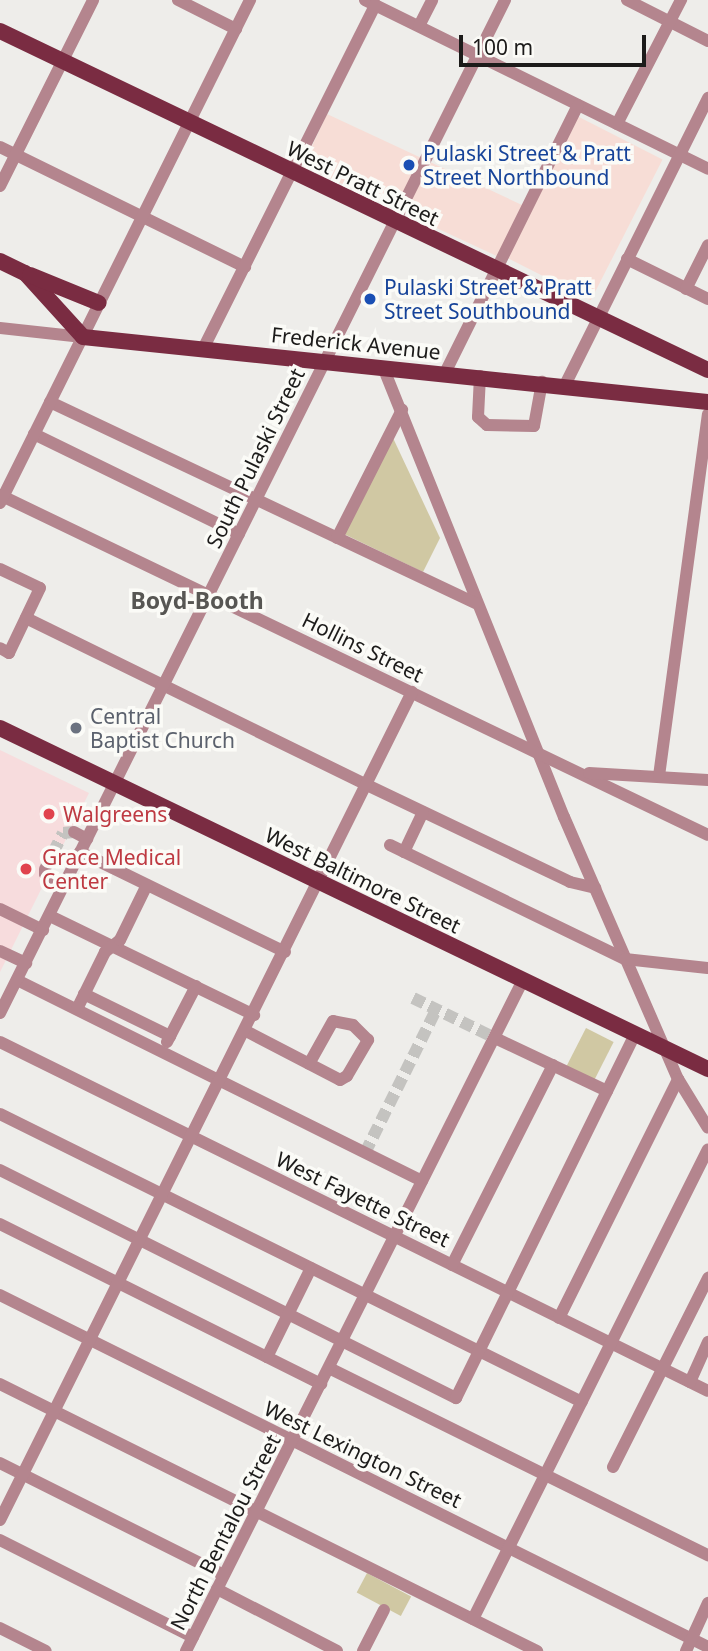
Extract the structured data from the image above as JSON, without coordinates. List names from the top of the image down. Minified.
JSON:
{"streets":{"main road":["West Pratt Street","Frederick Avenue","West Baltimore Street"],"street":["South Pulaski Street","Hollins Street","West Fayette Street","West Lexington Street","North Bentalou Street"]},"crossings":[["West Pratt Street","South Pulaski Street"],["Frederick Avenue","South Pulaski Street"],["South Pulaski Street","Hollins Street"],["South Pulaski Street","West Baltimore Street"],["West Baltimore Street","North Bentalou Street"],["West Fayette Street","North Bentalou Street"],["West Lexington Street","North Bentalou Street"]],"districts":["Boyd-Booth"],"places":["Pulaski Street & Pratt Street Northbound","Pulaski Street & Pratt Street Southbound","Central Baptist Church","Walgreens","Grace Medical Center"],"scale_bar":"100 m"}
